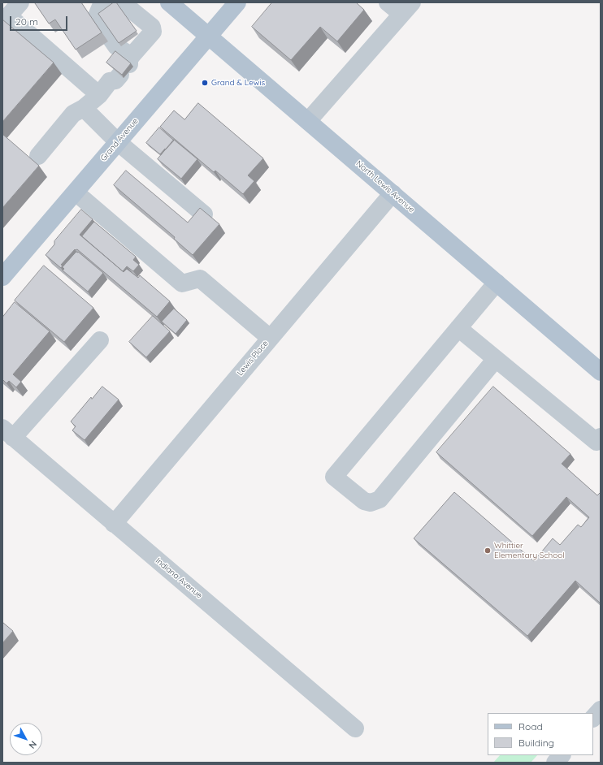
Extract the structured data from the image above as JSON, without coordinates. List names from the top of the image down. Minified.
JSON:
{"streets":{"main road":["Grand Avenue","North Lewis Avenue"],"street":["Lewis Place","Indiana Avenue"]},"crossings":[["Grand Avenue","North Lewis Avenue"],["North Lewis Avenue","Lewis Place"],["Lewis Place","Indiana Avenue"]],"places":["Grand & Lewis","Whittier Elementary School"],"legend":["Road","Building"],"scale_bar":"20 m","north":"bottom right"}
